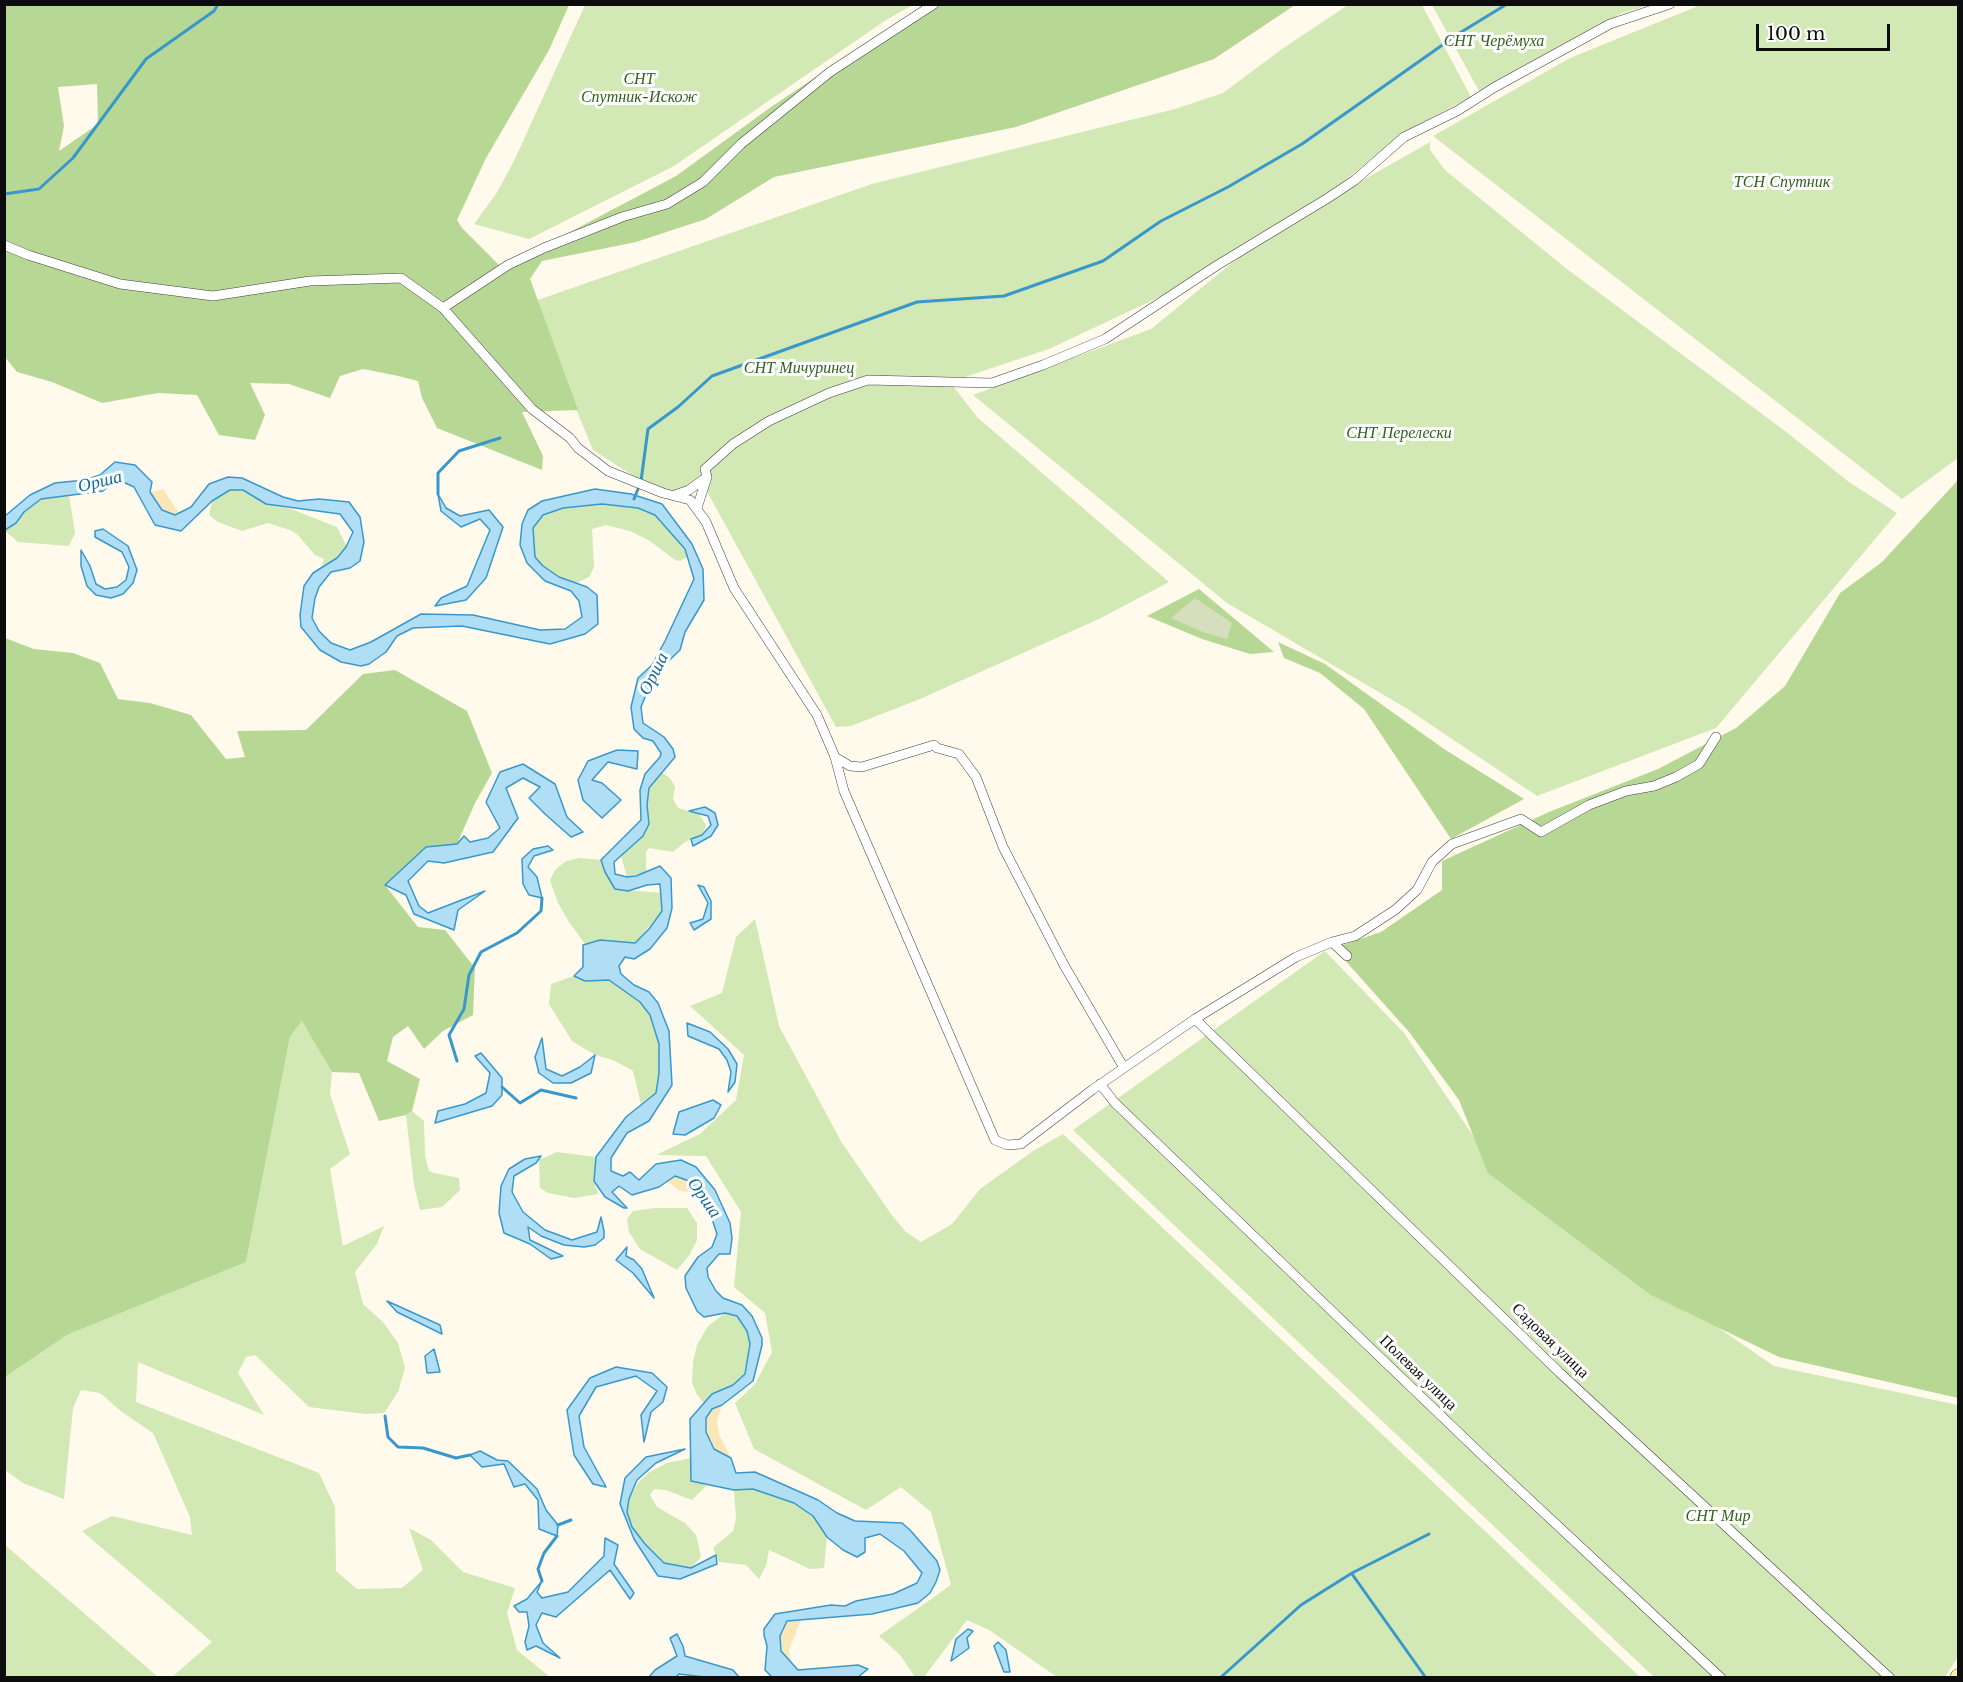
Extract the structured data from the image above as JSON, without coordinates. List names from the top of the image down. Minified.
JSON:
{"streets":{"street":["Садовая улица","Полевая улица"]},"water":["Орша"],"parks":["СНТ Черёмуха","СНТ Спутник-Искож","ТСН Спутник","СНТ Мичуринец","СНТ Перелески","СНТ Мир"],"scale_bar":"100 m"}
